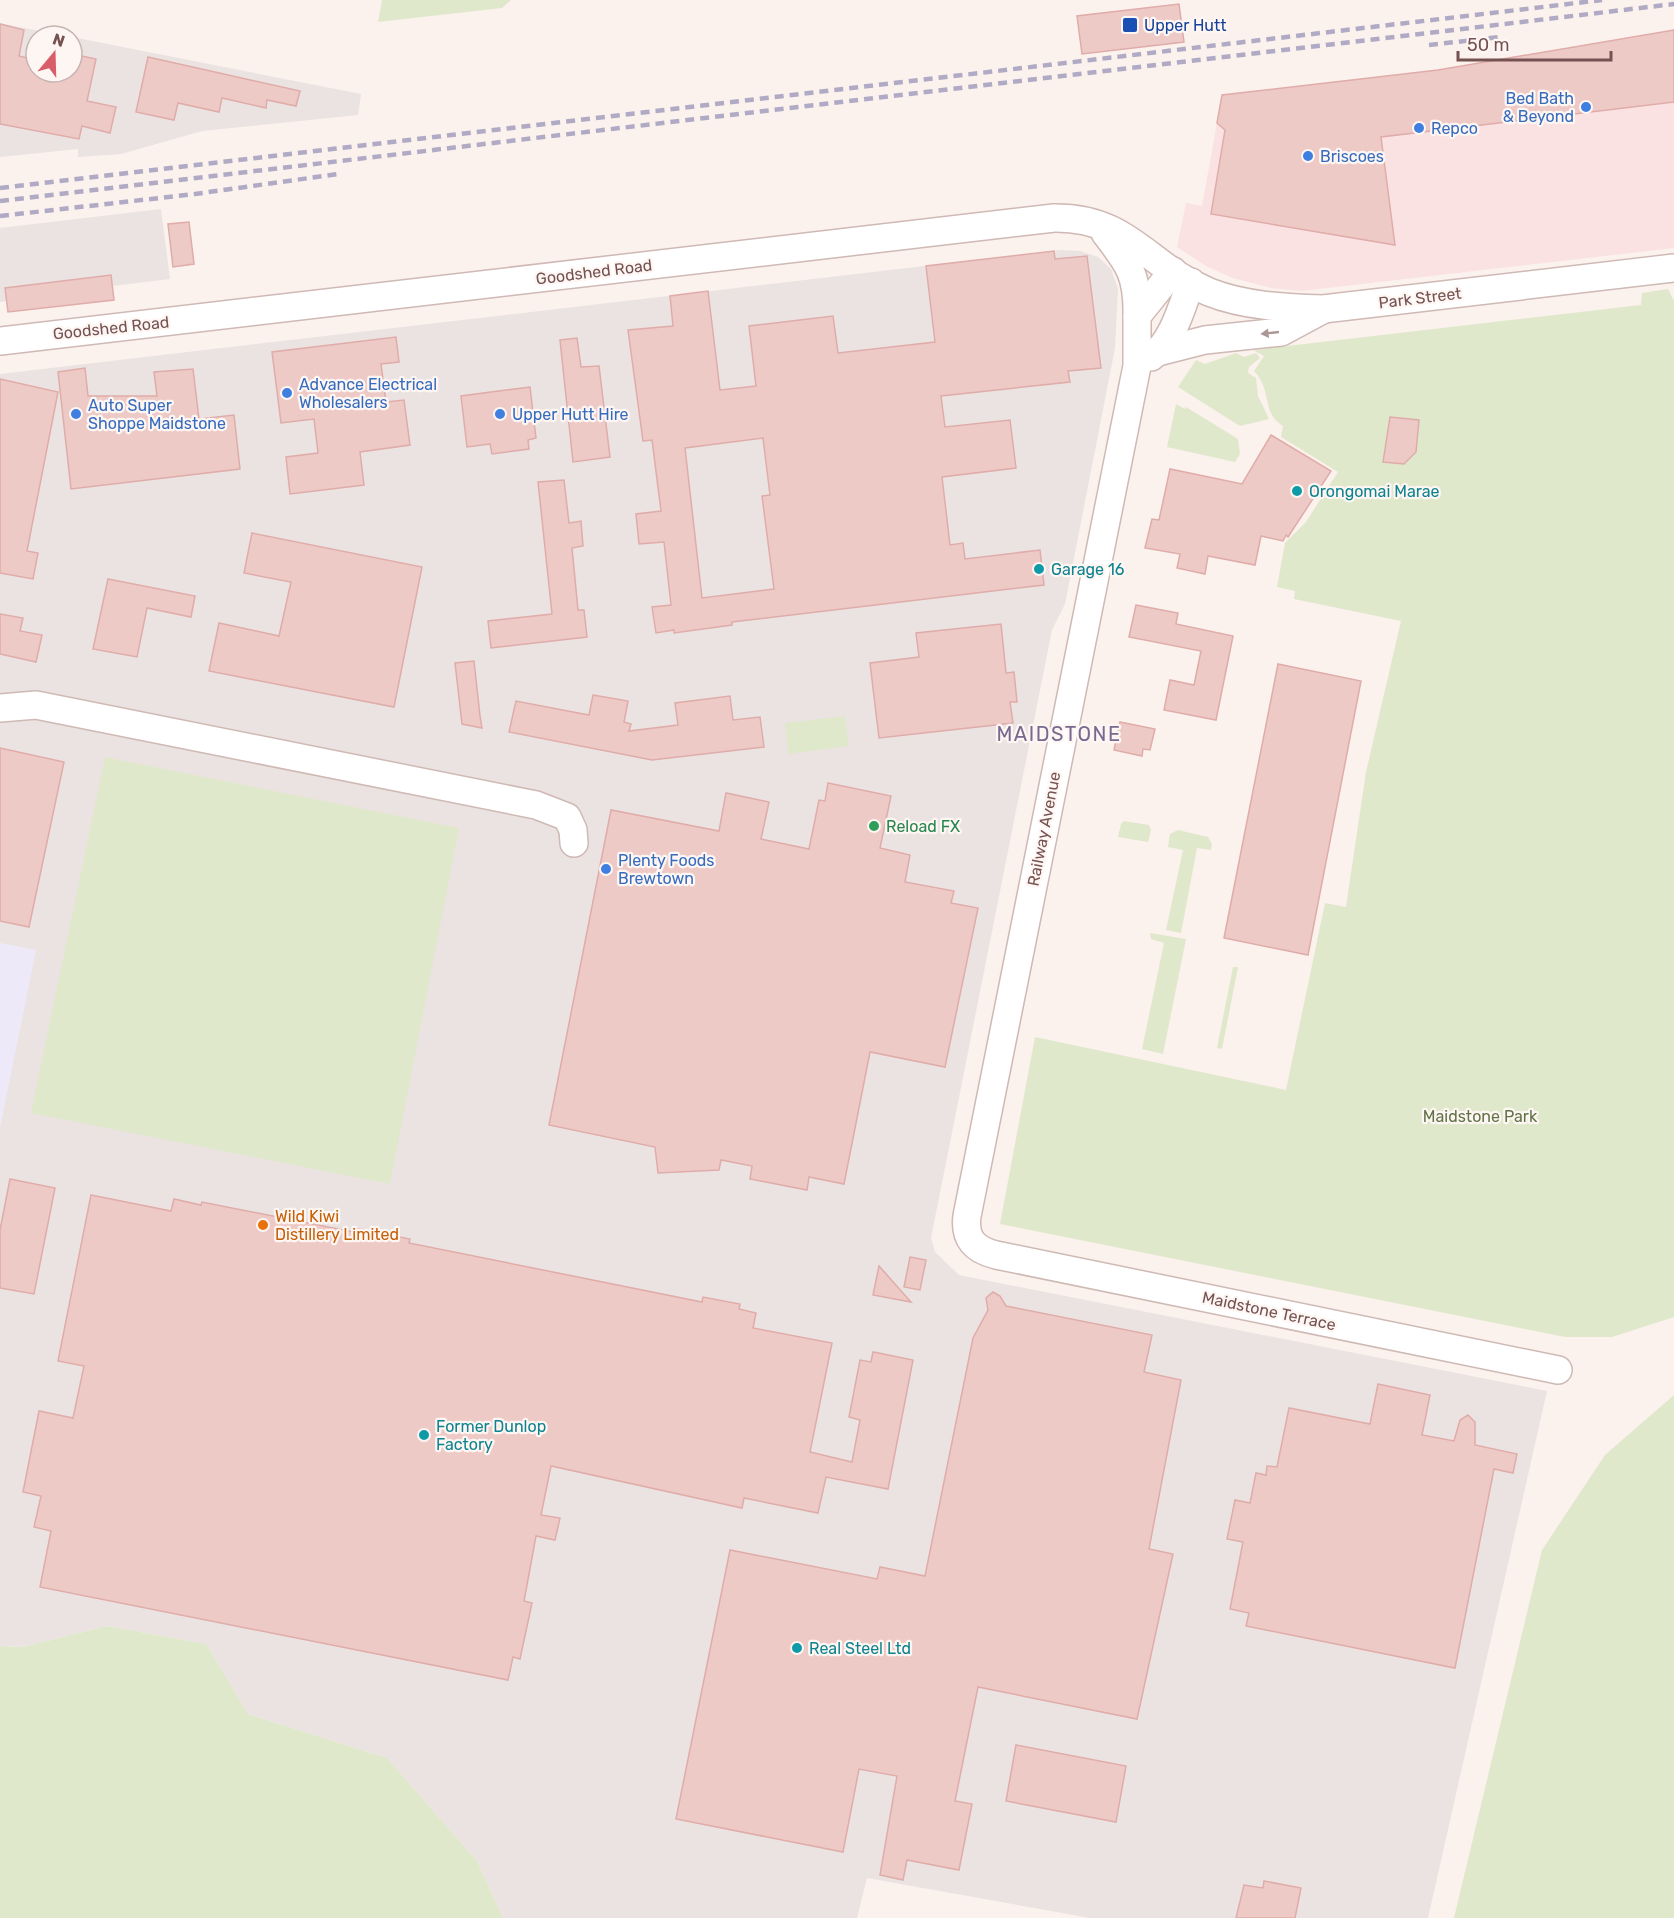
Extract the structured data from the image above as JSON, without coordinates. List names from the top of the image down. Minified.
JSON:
{"streets":{"street":["Goodshed Road","Park Street","Railway Avenue","Maidstone Terrace"]},"crossings":[["Goodshed Road","Park Street"],["Goodshed Road","Railway Avenue"],["Park Street","Railway Avenue"],["Railway Avenue","Maidstone Terrace"]],"districts":["MAIDSTONE"],"parks":["Maidstone Park"],"places":{"transit":["Upper Hutt"],"other":["Bed Bath & Beyond","Repco","Briscoes","Advance Electrical Wholesalers","Auto Super Shoppe Maidstone","Upper Hutt Hire","Orongomai Marae","Garage 16","Reload FX","Plenty Foods Brewtown","Wild Kiwi Distillery Limited","Former Dunlop Factory","Real Steel Ltd"]},"scale_bar":"50 m","north":"top"}
